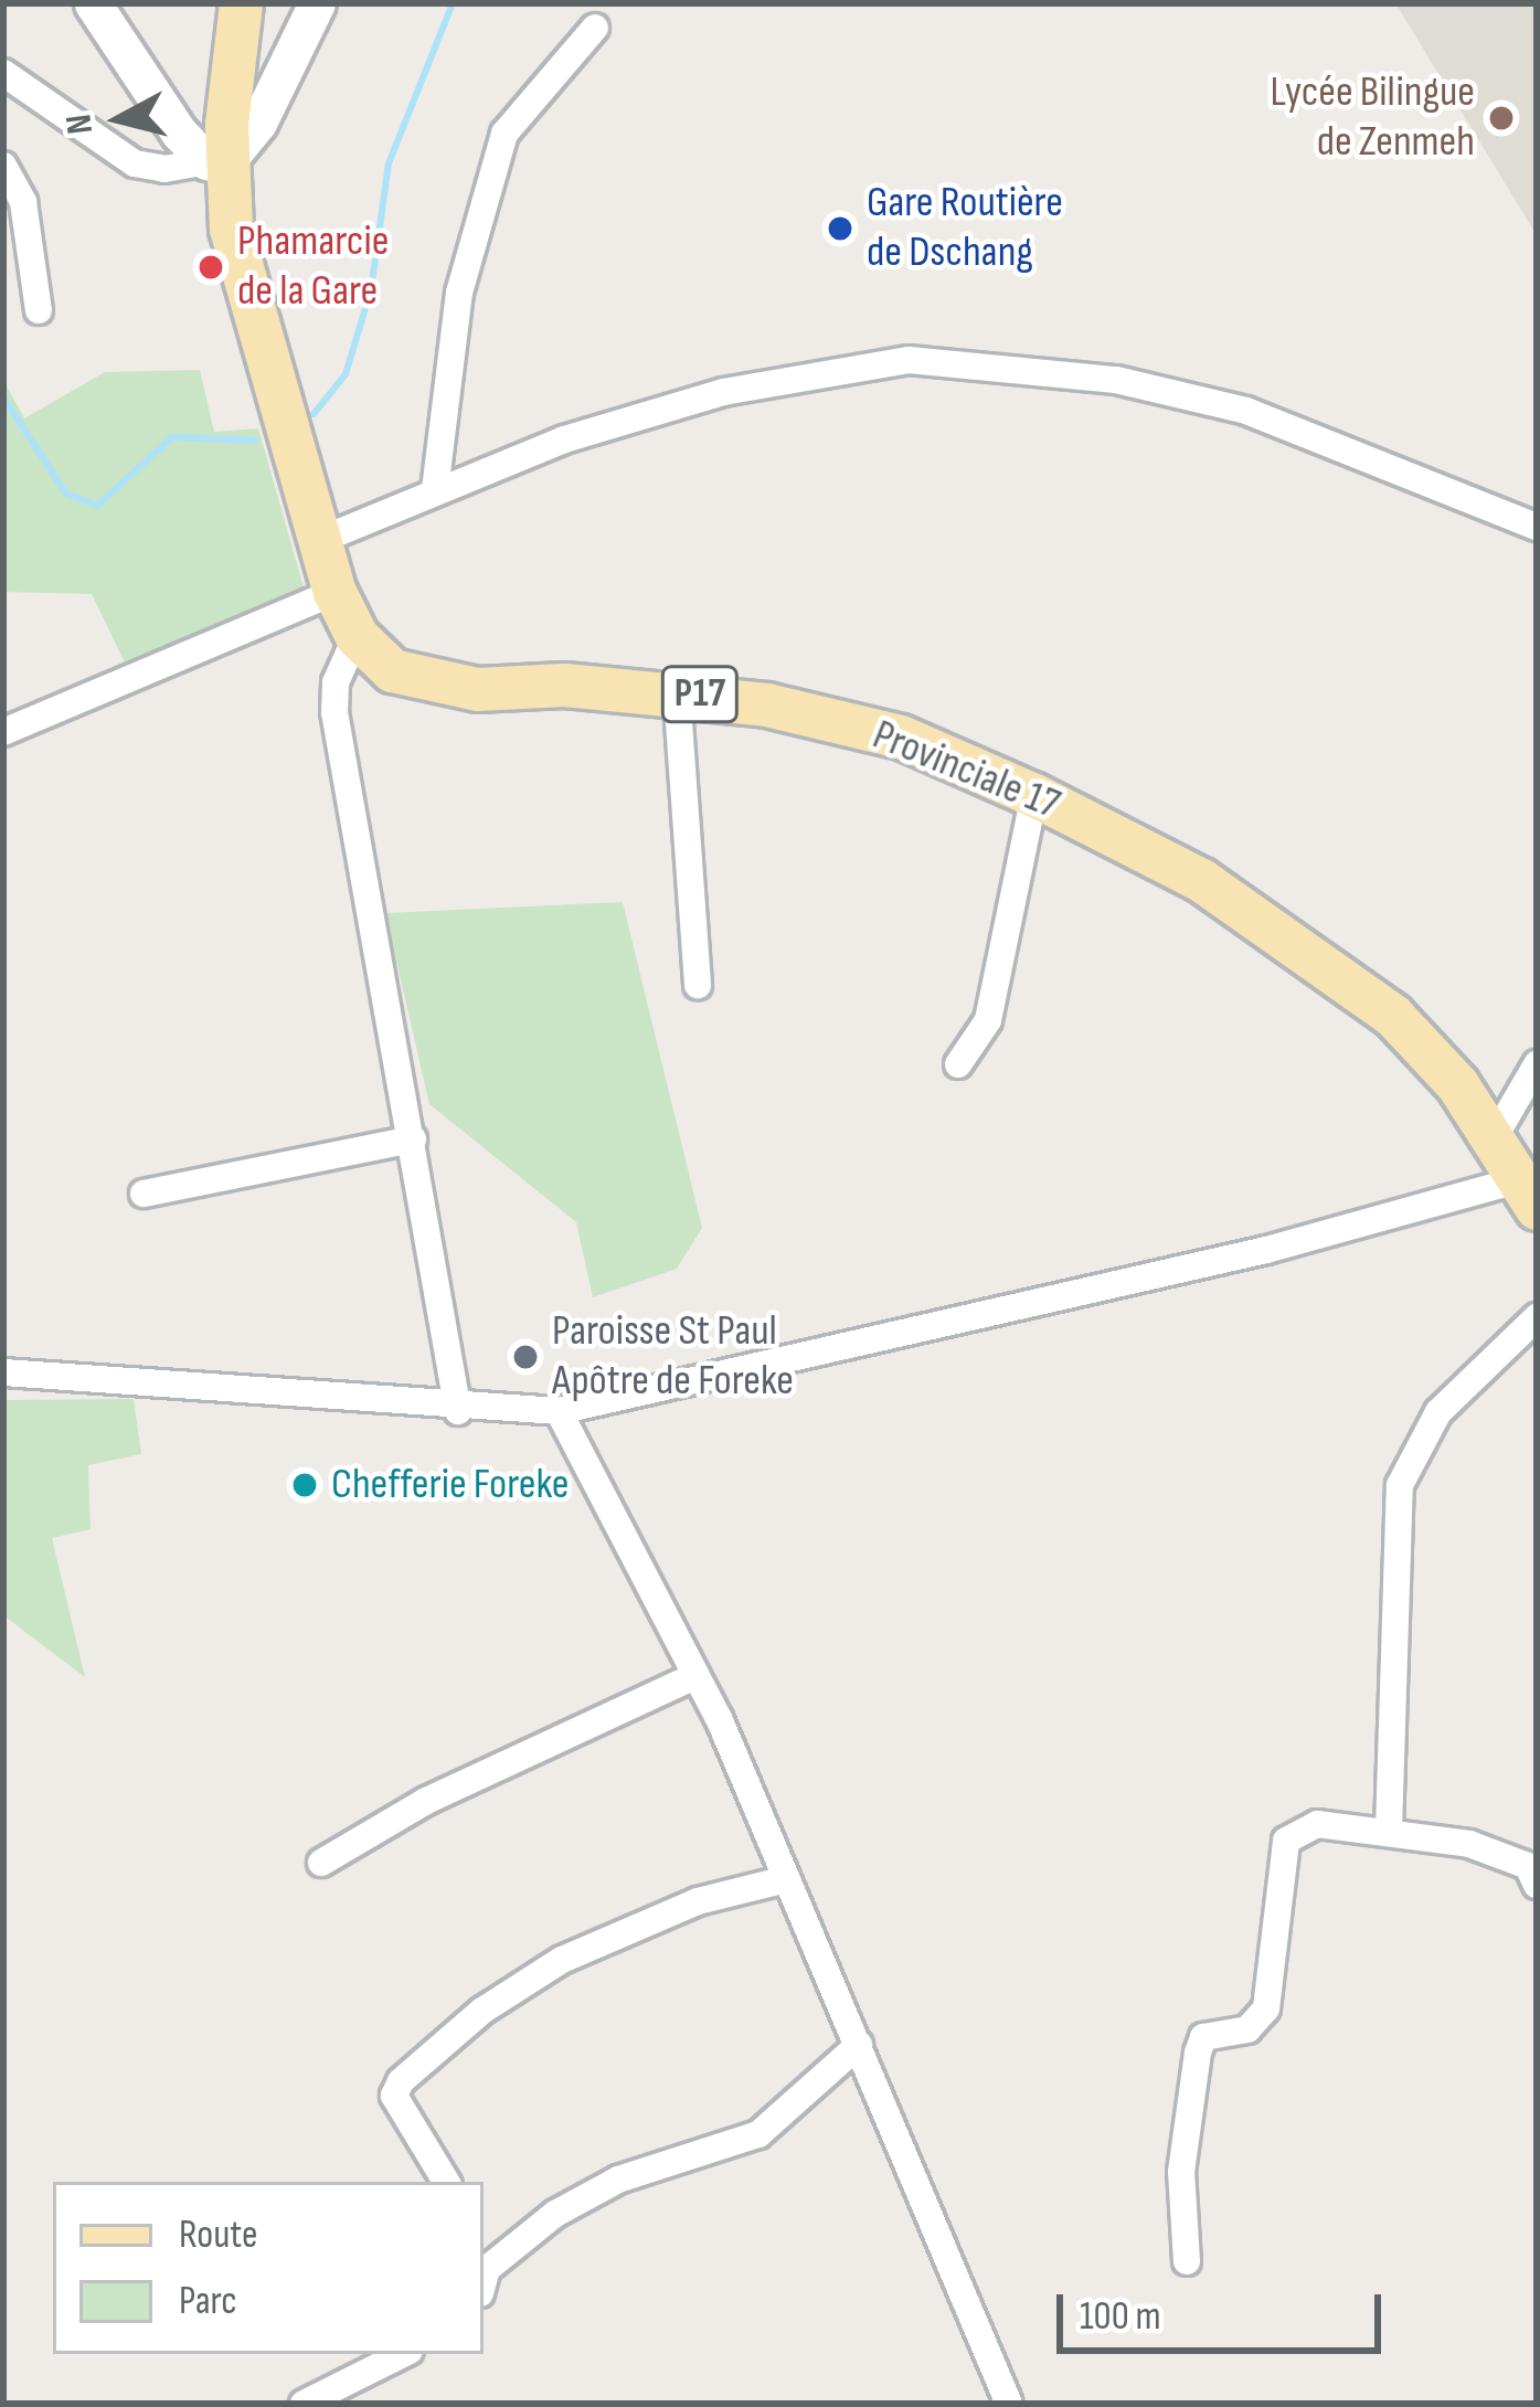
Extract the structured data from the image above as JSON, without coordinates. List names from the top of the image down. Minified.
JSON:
{"streets":{"main road":["P17","Provinciale 17"]},"places":["Lycée Bilingue de Zenmeh","Gare Routière de Dschang","Phamarcie de la Gare","Paroisse St Paul Apôtre de Foreke","Chefferie Foreke"],"legend":["Route","Parc"],"scale_bar":"100 m","north":"left"}
